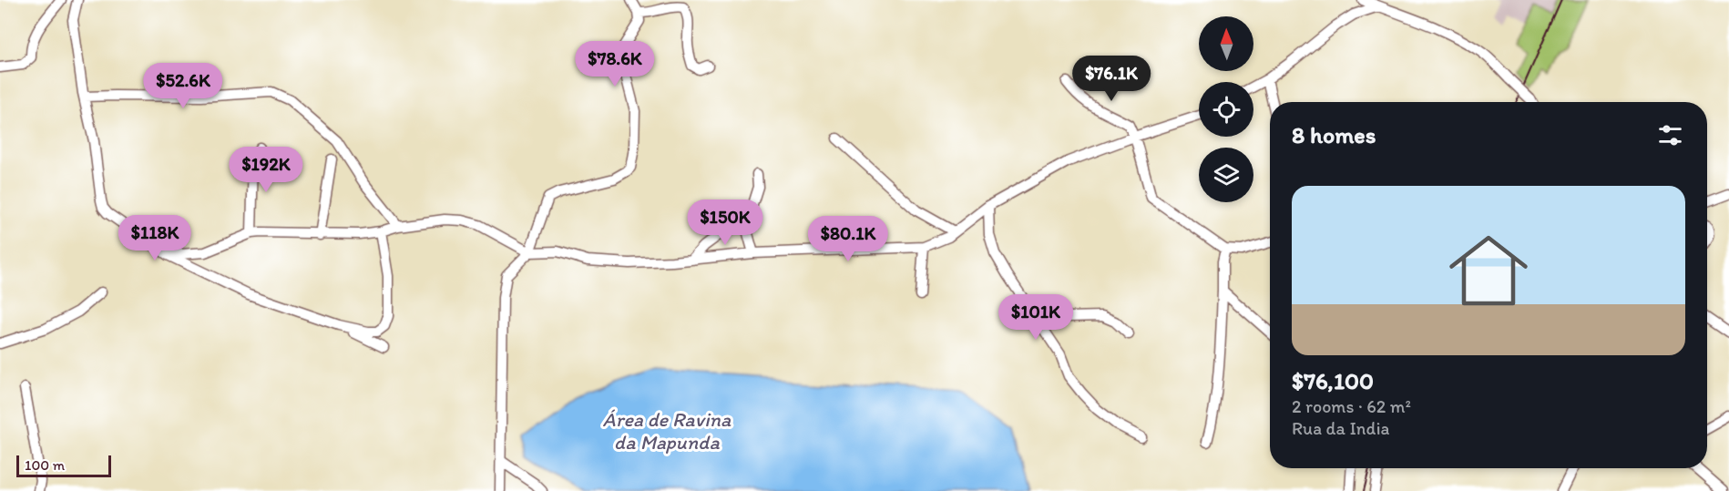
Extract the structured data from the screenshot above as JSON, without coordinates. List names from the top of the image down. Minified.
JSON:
{"water":["Área de Ravina da Mapunda"],"scale_bar":"100 m","north":"top","page":{"price":["$78.6K","$76.1K","$52.6K","$192K","$150K","$118K","$80.1K","$101K"],"heading":"8 homes","list":[{"name":"$76,100","note":"2 rooms · 62 m² · Rua da India"}],"scale":"100 m"}}
